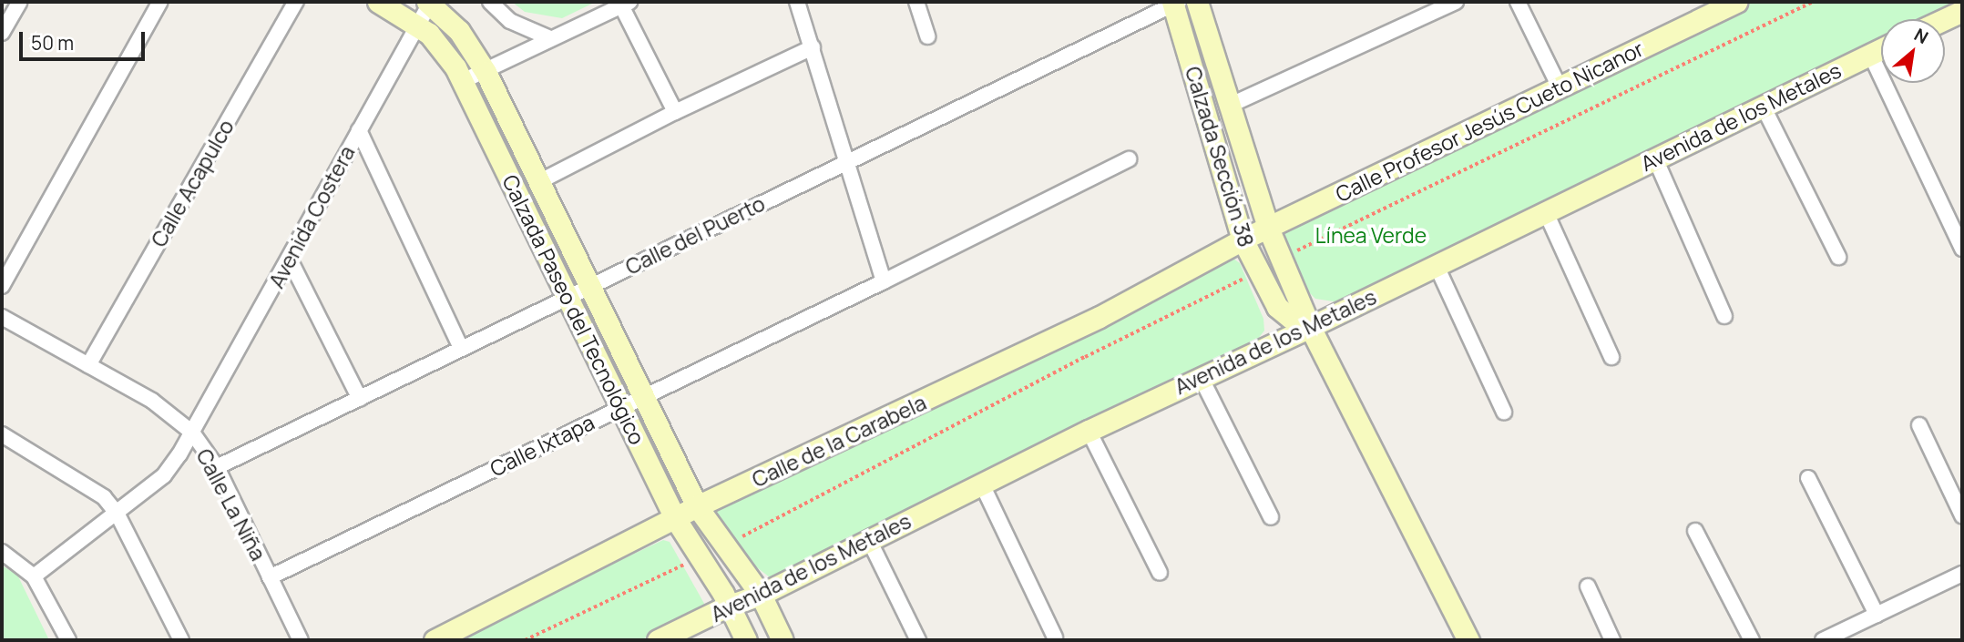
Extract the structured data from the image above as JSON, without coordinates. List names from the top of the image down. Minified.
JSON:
{"streets":{"street":["Avenida de los Metales","Calle Profesor Jesús Cueto Nicanor","Calzada Sección 38","Calle Acapulco","Avenida Costera","Calle del Puerto","Calzada Paseo del Tecnológico","Calle de la Carabela","Calle Ixtapa","Calle La Niña"]},"crossings":[["Avenida de los Metales","Calzada Sección 38"],["Avenida de los Metales","Calzada Paseo del Tecnológico"],["Calle Profesor Jesús Cueto Nicanor","Calzada Sección 38"],["Calle Profesor Jesús Cueto Nicanor","Calle de la Carabela"],["Calzada Sección 38","Calle del Puerto"],["Calzada Sección 38","Calle de la Carabela"],["Calle Acapulco","Calle La Niña"],["Avenida Costera","Calzada Paseo del Tecnológico"],["Avenida Costera","Calle La Niña"],["Calle del Puerto","Calzada Paseo del Tecnológico"],["Calle del Puerto","Calle La Niña"],["Calzada Paseo del Tecnológico","Calle de la Carabela"],["Calzada Paseo del Tecnológico","Calle Ixtapa"],["Calle Ixtapa","Calle La Niña"]],"parks":["Línea Verde"],"scale_bar":"50 m","north":"top right"}
